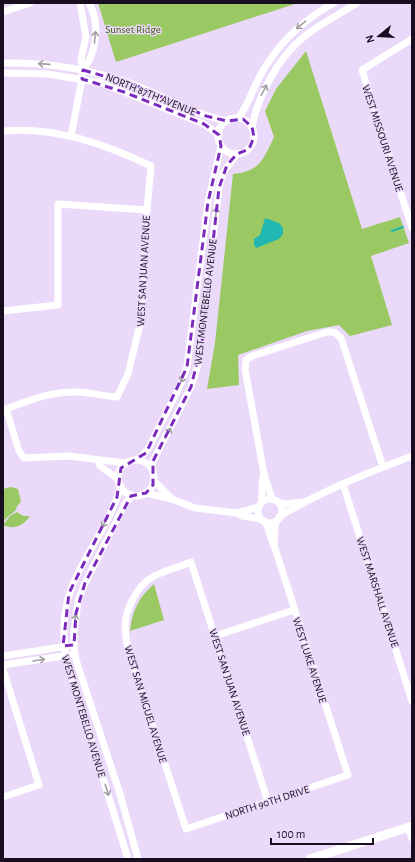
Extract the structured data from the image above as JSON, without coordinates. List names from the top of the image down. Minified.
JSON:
{"streets":{"street":["NORTH 87TH AVENUE","WEST MISSOURI AVENUE","WEST SAN JUAN AVENUE","WEST MONTEBELLO AVENUE","WEST MARSHALL AVENUE","WEST LUKE AVENUE","WEST SAN MIGUEL AVENUE","NORTH 90TH DRIVE"]},"crossings":[["NORTH 87TH AVENUE","WEST MONTEBELLO AVENUE"],["WEST SAN JUAN AVENUE","WEST SAN MIGUEL AVENUE"],["WEST SAN JUAN AVENUE","NORTH 90TH DRIVE"],["WEST LUKE AVENUE","NORTH 90TH DRIVE"],["WEST SAN MIGUEL AVENUE","NORTH 90TH DRIVE"]],"parks":["Sunset Ridge"],"scale_bar":"100 m","north":"left"}
